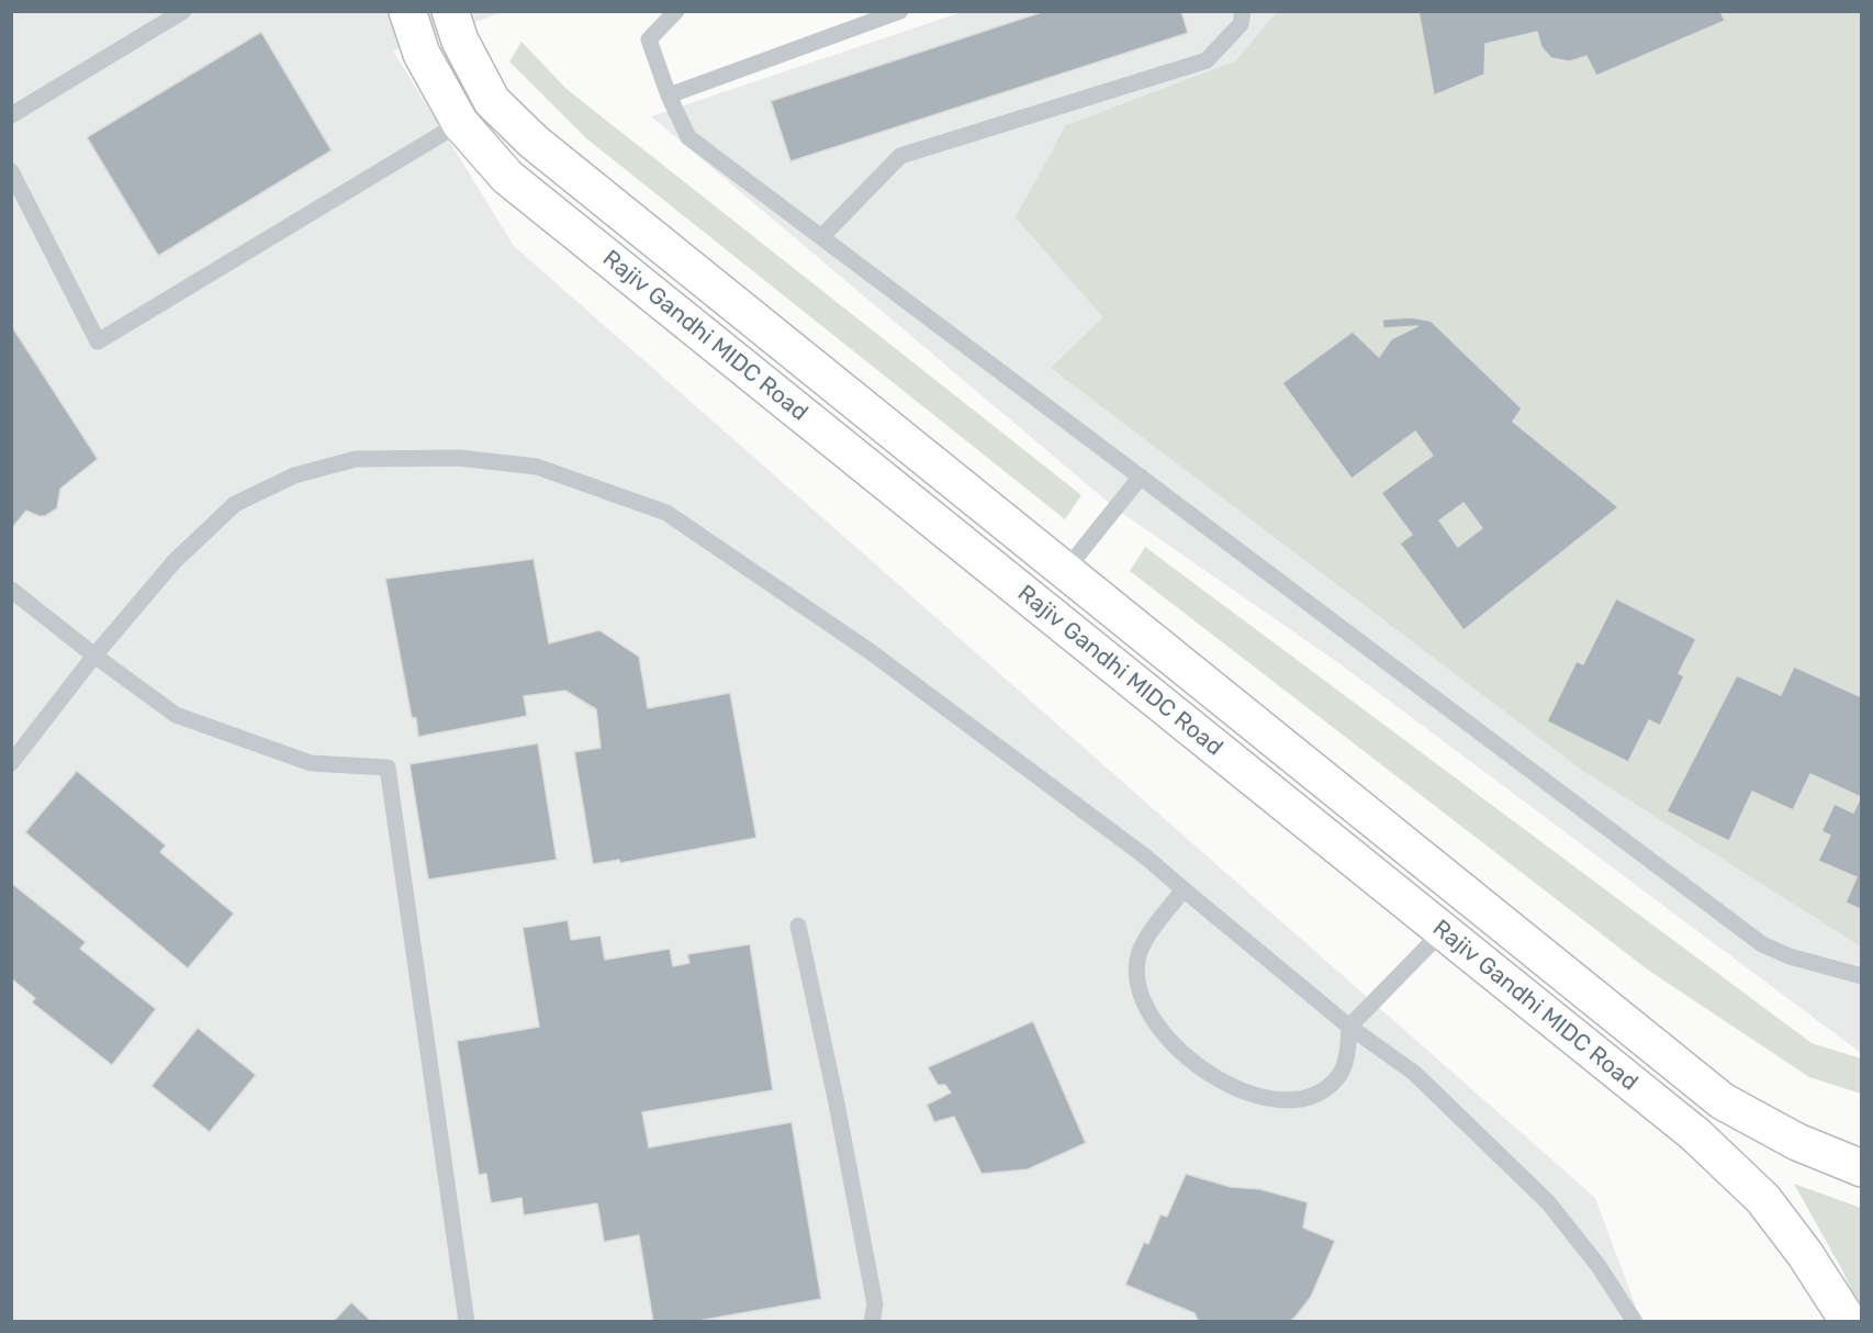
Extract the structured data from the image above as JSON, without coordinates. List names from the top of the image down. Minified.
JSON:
{"streets":{"main road":["Rajiv Gandhi MIDC Road"]}}
